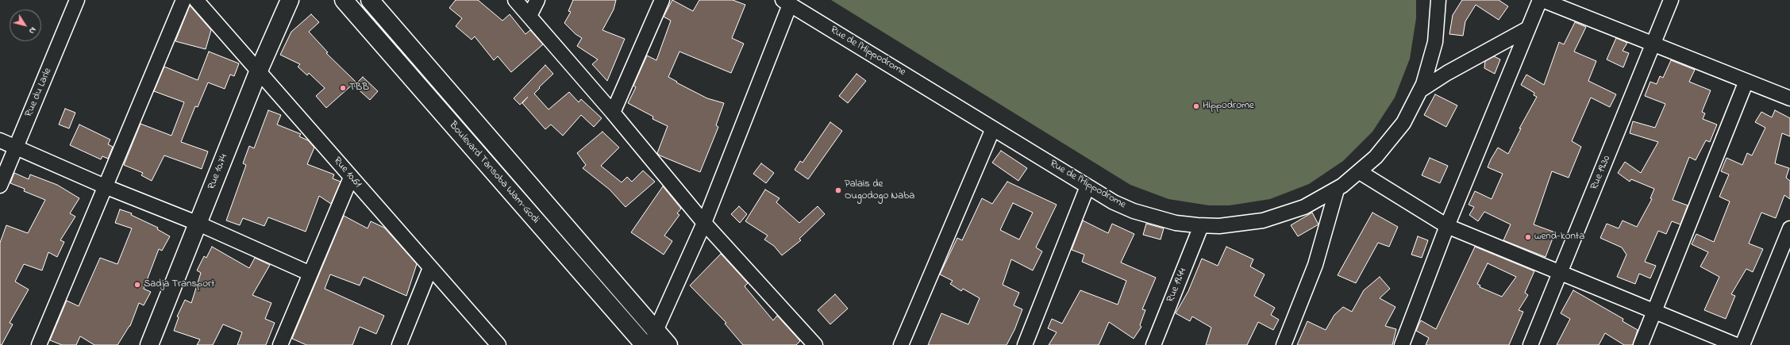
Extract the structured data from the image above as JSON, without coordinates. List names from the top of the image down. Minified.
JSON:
{"streets":{"main road":["Rue 10.74","Boulevard Tansoba Wam-Godi"],"street":["Rue de l'Hippodrome","Rue du Larle","Rue 10.61","Rue 19.30","Rue 19.44"]},"crossings":[["Rue de l'Hippodrome","Rue 19.44"],["Rue 10.74","Rue 10.61"]],"places":["TBB","Hippodrome","Palais de Ougodogo Naba","wend-konta","Sadja Transport"],"north":"bottom right"}
